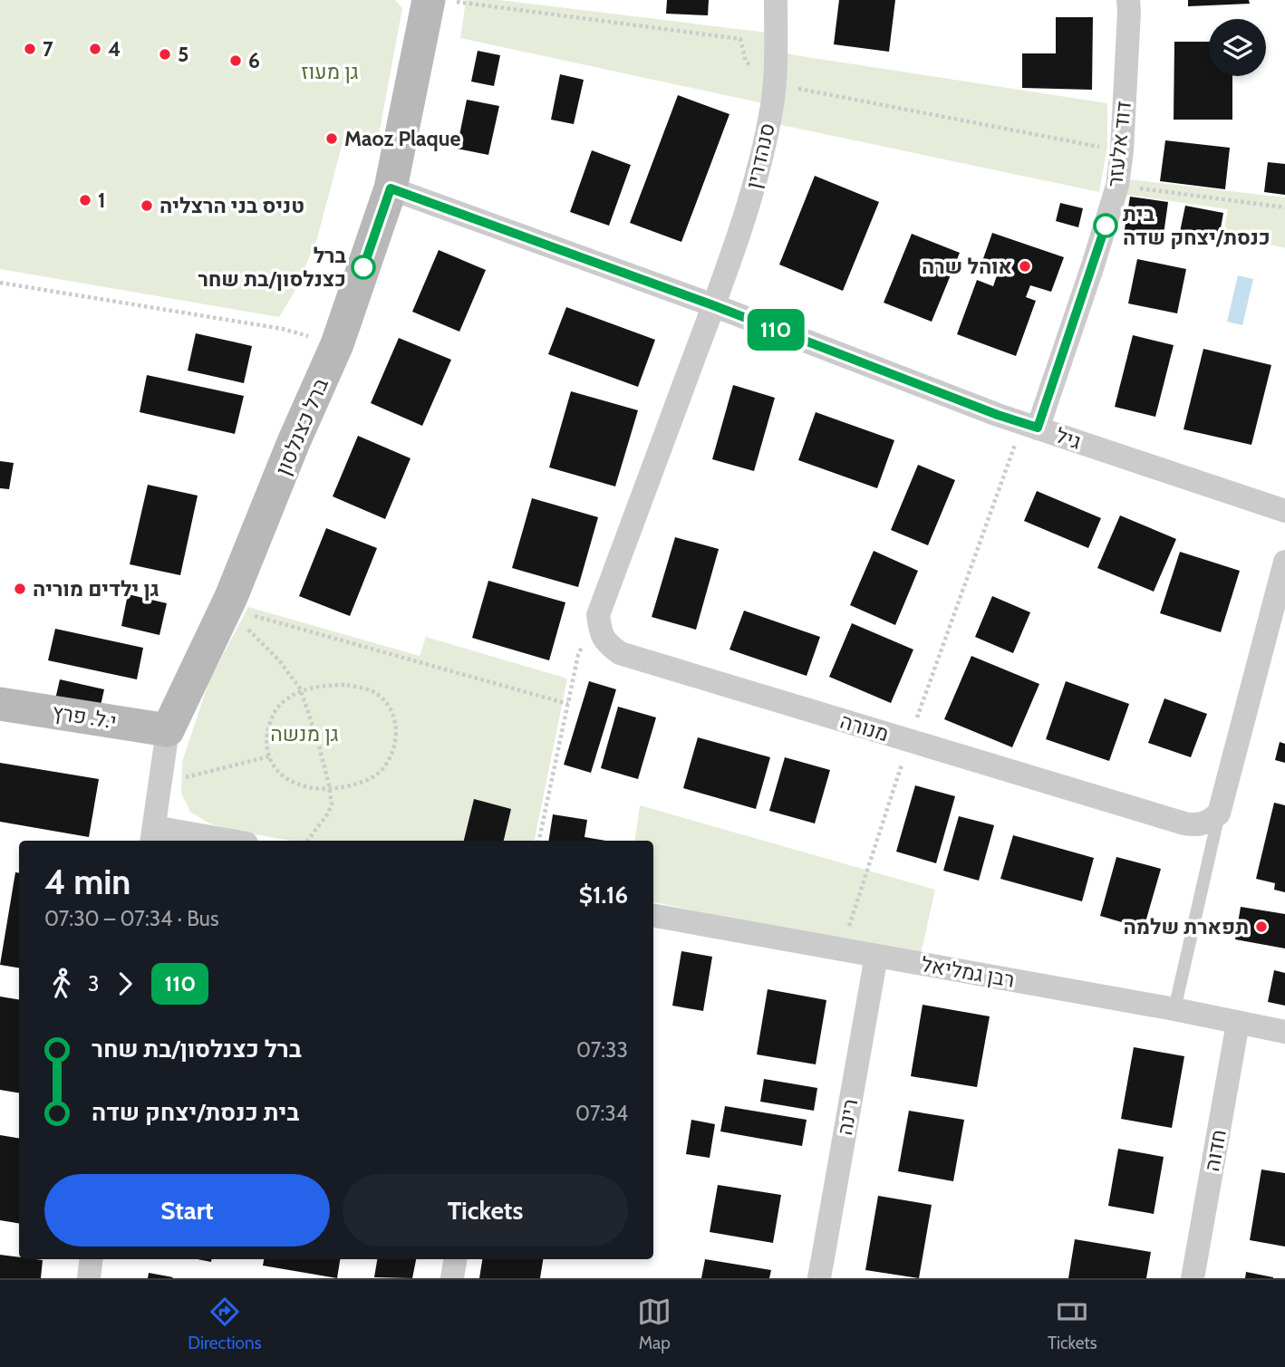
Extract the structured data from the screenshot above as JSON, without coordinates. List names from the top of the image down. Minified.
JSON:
{"streets":{"street":["דוד אלעזר","סנהדרין","ברל כצנלסון","גיל","י.ל. פרץ","מנורה","רבן גמליאל","רינה","חדוה"]},"crossings":[["דוד אלעזר","גיל"],["סנהדרין","גיל"],["ברל כצנלסון","גיל"],["ברל כצנלסון","י.ל. פרץ"],["רבן גמליאל","רינה"],["רבן גמליאל","חדוה"]],"parks":["גן מעוז","גן מנשה"],"places":["7","4","5","6","Maoz Plaque","1","טניס בני הרצליה","בית כנסת/יצחק שדה","אוהל שרה","ברל כצנלסון/בת שחר","גן ילדים מוריה","תפארת שלמה"],"lines":["bus line 110"],"page":{"on_map":"110","heading":["4 min","07:30 – 07:34 · Bus","$1.16"],"legs":["3","110"],"list":[{"name":"ברל כצנלסון/בת שחר","value":"07:33"},{"name":"בית כנסת/יצחק שדה","value":"07:34"}],"buttons":["Start","Tickets"],"tabs":["Directions","Map","Tickets"]}}
